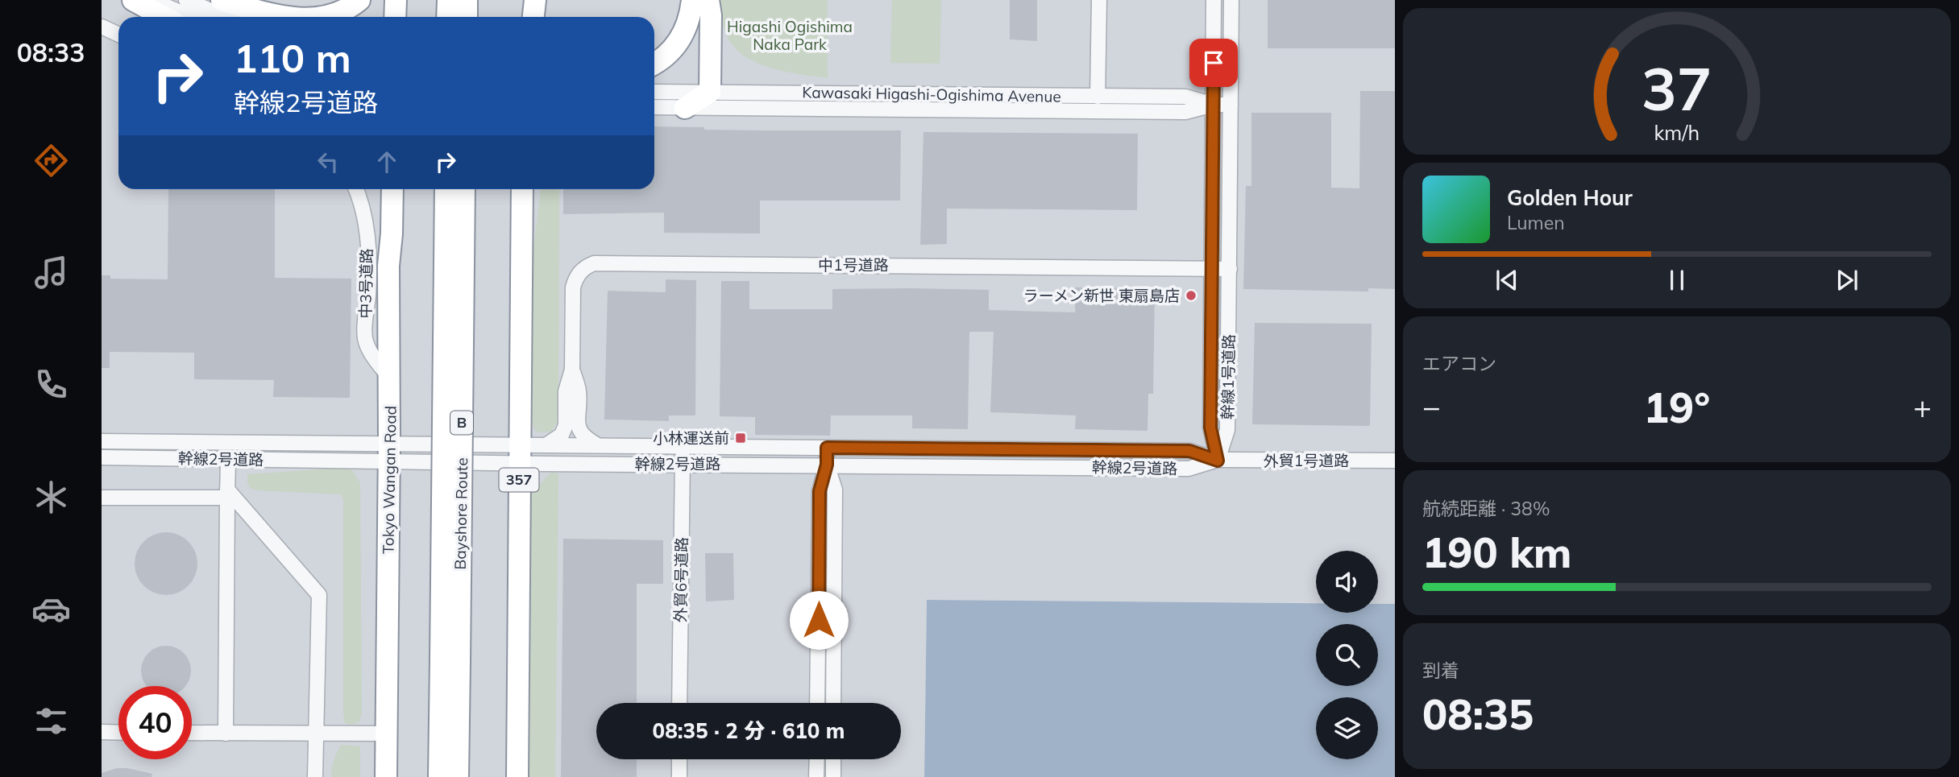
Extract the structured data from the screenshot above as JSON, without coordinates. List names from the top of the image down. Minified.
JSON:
{"streets":{"highway":["B","Tokyo Wangan Road","357","Bayshore Route"],"street":["Kawasaki Higashi-Ogishima Avenue","中1号道路","中3号道路","幹線1号道路","幹線2号道路","外貿1号道路","外貿6号道路"]},"crossings":[["Kawasaki Higashi-Ogishima Avenue","幹線1号道路"],["中1号道路","幹線1号道路"],["中1号道路","幹線2号道路"],["中3号道路","Tokyo Wangan Road"],["幹線1号道路","幹線2号道路"],["幹線1号道路","外貿1号道路"],["幹線2号道路","外貿1号道路"],["幹線2号道路","Tokyo Wangan Road"],["幹線2号道路","357"],["幹線2号道路","外貿6号道路"]],"parks":["Higashi Ogishima Naka Park"],"places":{"other":["ラーメン新世 東扇島店"],"transit":["小林運送前"]},"page":{"tabs":"08:33","turn":["110 m","幹線2号道路"],"song":["Golden Hour","Lumen"],"tile":["エアコン",["航続距離 · 38%","190 km"],["到着","08:35"]],"heat":["−","19°","+"],"limit":"40","trip":"08:35 · 2 分 · 610 m","gauge":["37","km/h"]}}
